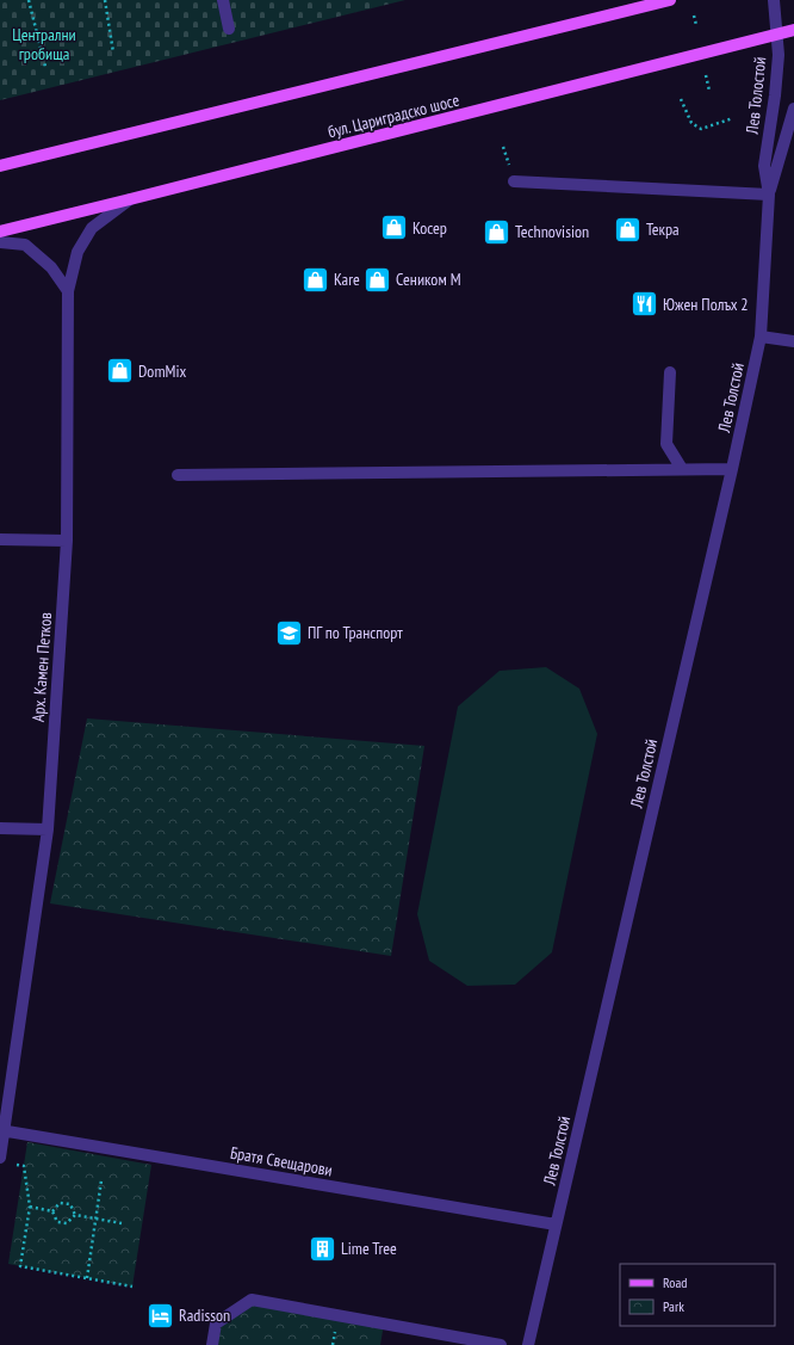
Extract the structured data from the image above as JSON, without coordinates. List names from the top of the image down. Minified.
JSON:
{"streets":{"main road":["бул. Цариградско шосе"],"street":["Лев Толостой","Лев Толстой","Арх. Камен Петков","Братя Свещарови"]},"crossings":[["Лев Толостой","бул. Цариградско шосе"],["Лев Толостой","Лев Толстой"],["бул. Цариградско шосе","Арх. Камен Петков"],["Лев Толстой","Братя Свещарови"],["Арх. Камен Петков","Братя Свещарови"]],"parks":["Централни гробища"],"places":{"shop":["Косер","Текра","Technovision","Kare","Сеником М","DomMix"],"restaurant":["Южен Полъх 2"],"school or university":["ПГ по Транспорт"],"building":["Lime Tree"],"hotel":["Radisson"]},"legend":["Road","Park"]}
